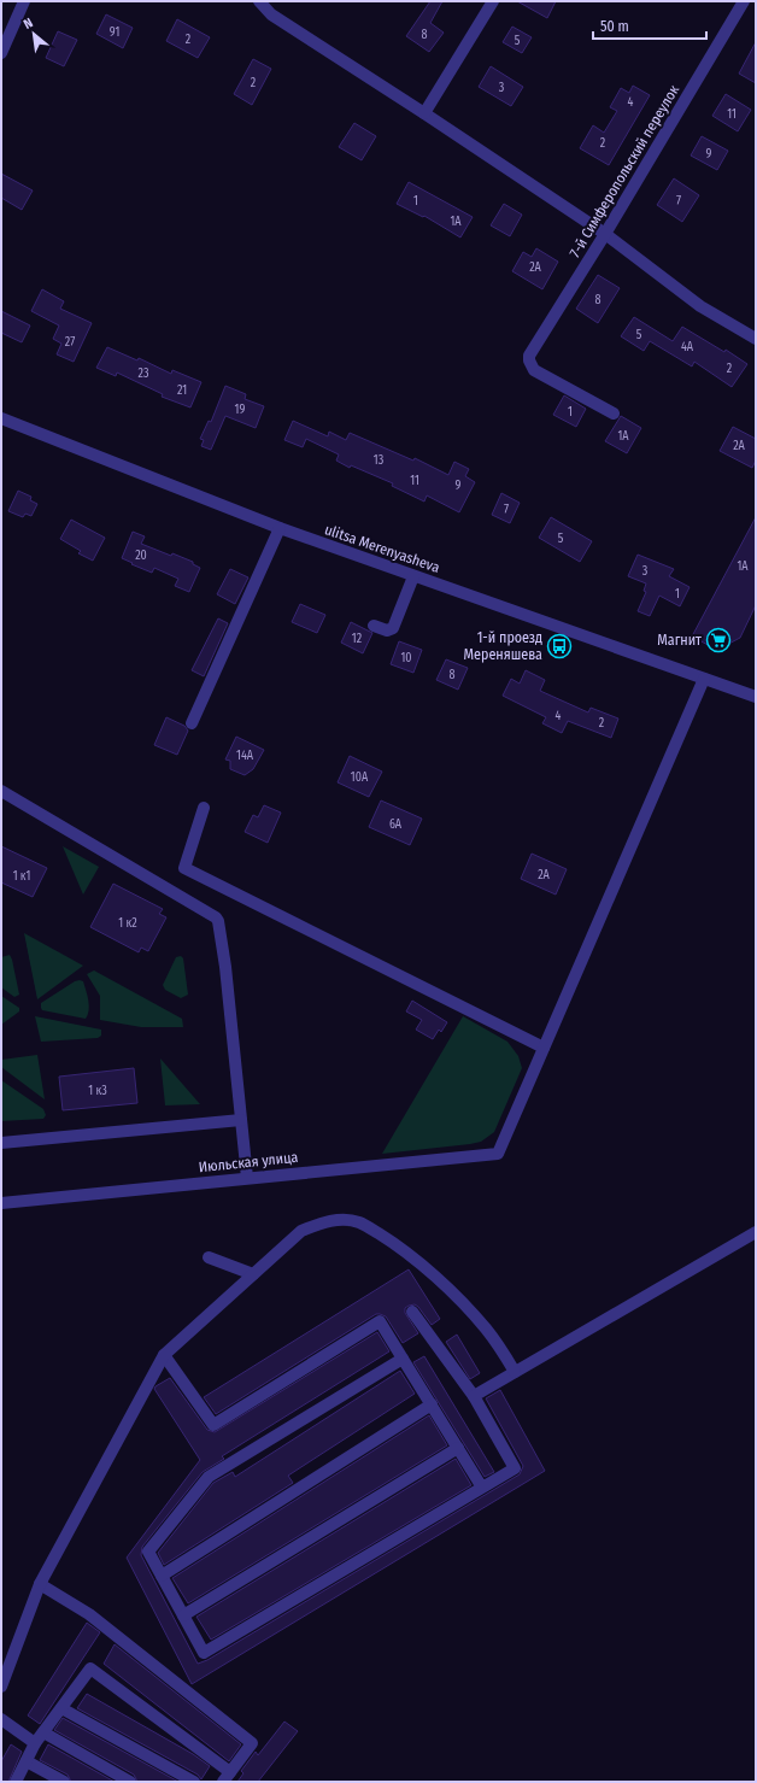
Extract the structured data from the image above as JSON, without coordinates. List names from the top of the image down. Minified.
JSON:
{"streets":{"street":["7-й Симферопольский переулок","ulitsa Merenyasheva","Июльская улица"]},"places":{"supermarket":["Магнит"],"bus stop":["1-й проезд Мереняшева"]},"house_numbers":["91","8","2","5","2","3","4","11","2","9","1","7","1А","2А","8","5","27","4А","2","23","21","19","1","1А","2А","13","11","9","7","5","20","1А","3","1","12","10","8","4","2","14А","10А","6А","2А","1 к1","1 к2","1 к3"],"scale_bar":"50 m","north":"top left"}
